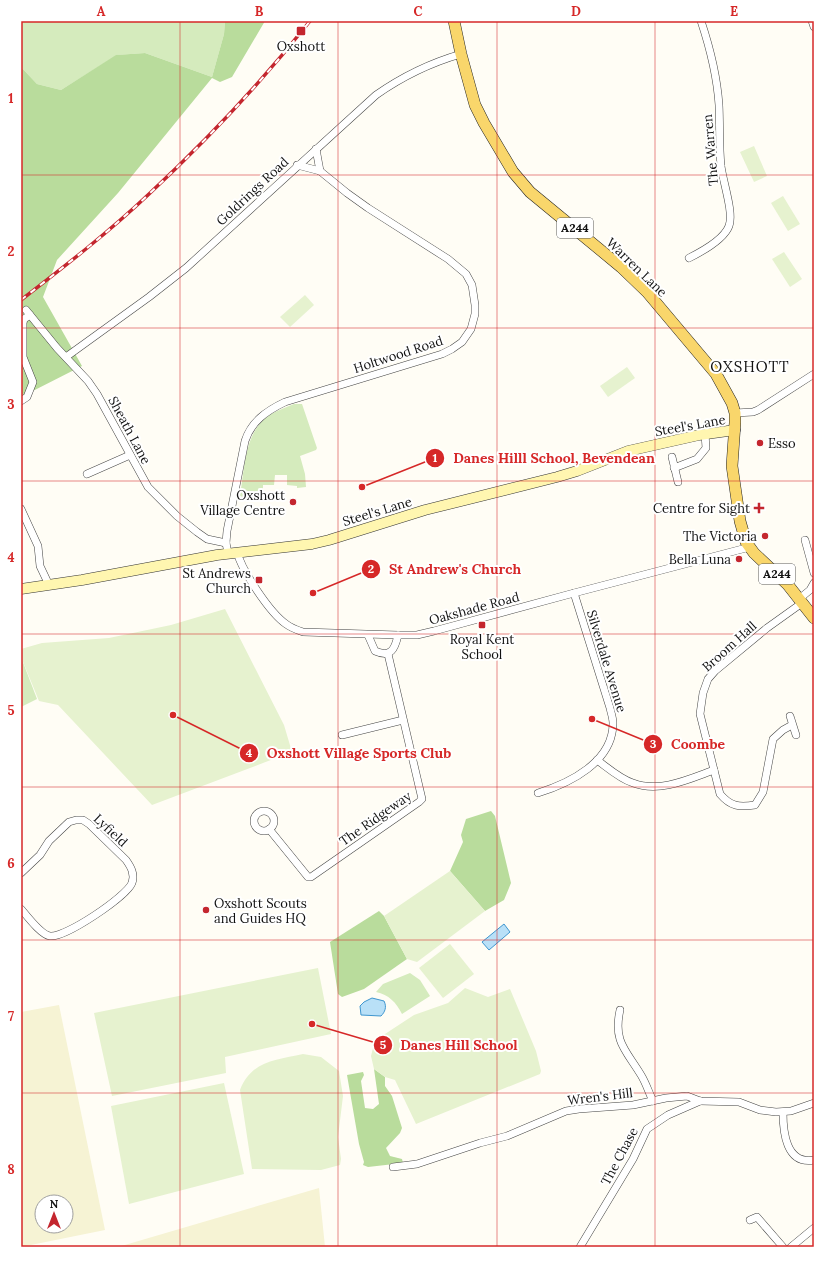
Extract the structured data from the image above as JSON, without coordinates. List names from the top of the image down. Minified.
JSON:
{"streets":{"main road":["A244","Warren Lane"],"street":["The Warren","Goldrings Road","Holtwood Road","Steel's Lane","Sheath Lane","Oakshade Road","Broom Hall","Silverdale Avenue","The Ridgeway","Lyfield","Wren's Hill","The Chase"]},"crossings":[["Goldrings Road","Warren Lane"],["Goldrings Road","Holtwood Road"],["Goldrings Road","Sheath Lane"],["A244","Warren Lane"],["A244","Steel's Lane"],["A244","Oakshade Road"],["A244","Broom Hall"],["Holtwood Road","Steel's Lane"],["Holtwood Road","Sheath Lane"],["Holtwood Road","Oakshade Road"],["Steel's Lane","Sheath Lane"],["Steel's Lane","Oakshade Road"],["Sheath Lane","Oakshade Road"],["Oakshade Road","Silverdale Avenue"],["Wren's Hill","The Chase"]],"districts":["OXSHOTT"],"places":{"transit":["Oxshott","St Andrews Church","Royal Kent School"],"other":["Esso","Danes Hilll School, Bevendean","Oxshott Village Centre","The Victoria","Bella Luna","St Andrew's Church","Oxshott Village Sports Club","Coombe","Oxshott Scouts and Guides HQ","Danes Hill School"],"health":["Centre for Sight"]},"north":"top","grid":{"columns":["A","B","C","D","E"],"rows":["1","2","3","4","5","6","7","8"]}}
